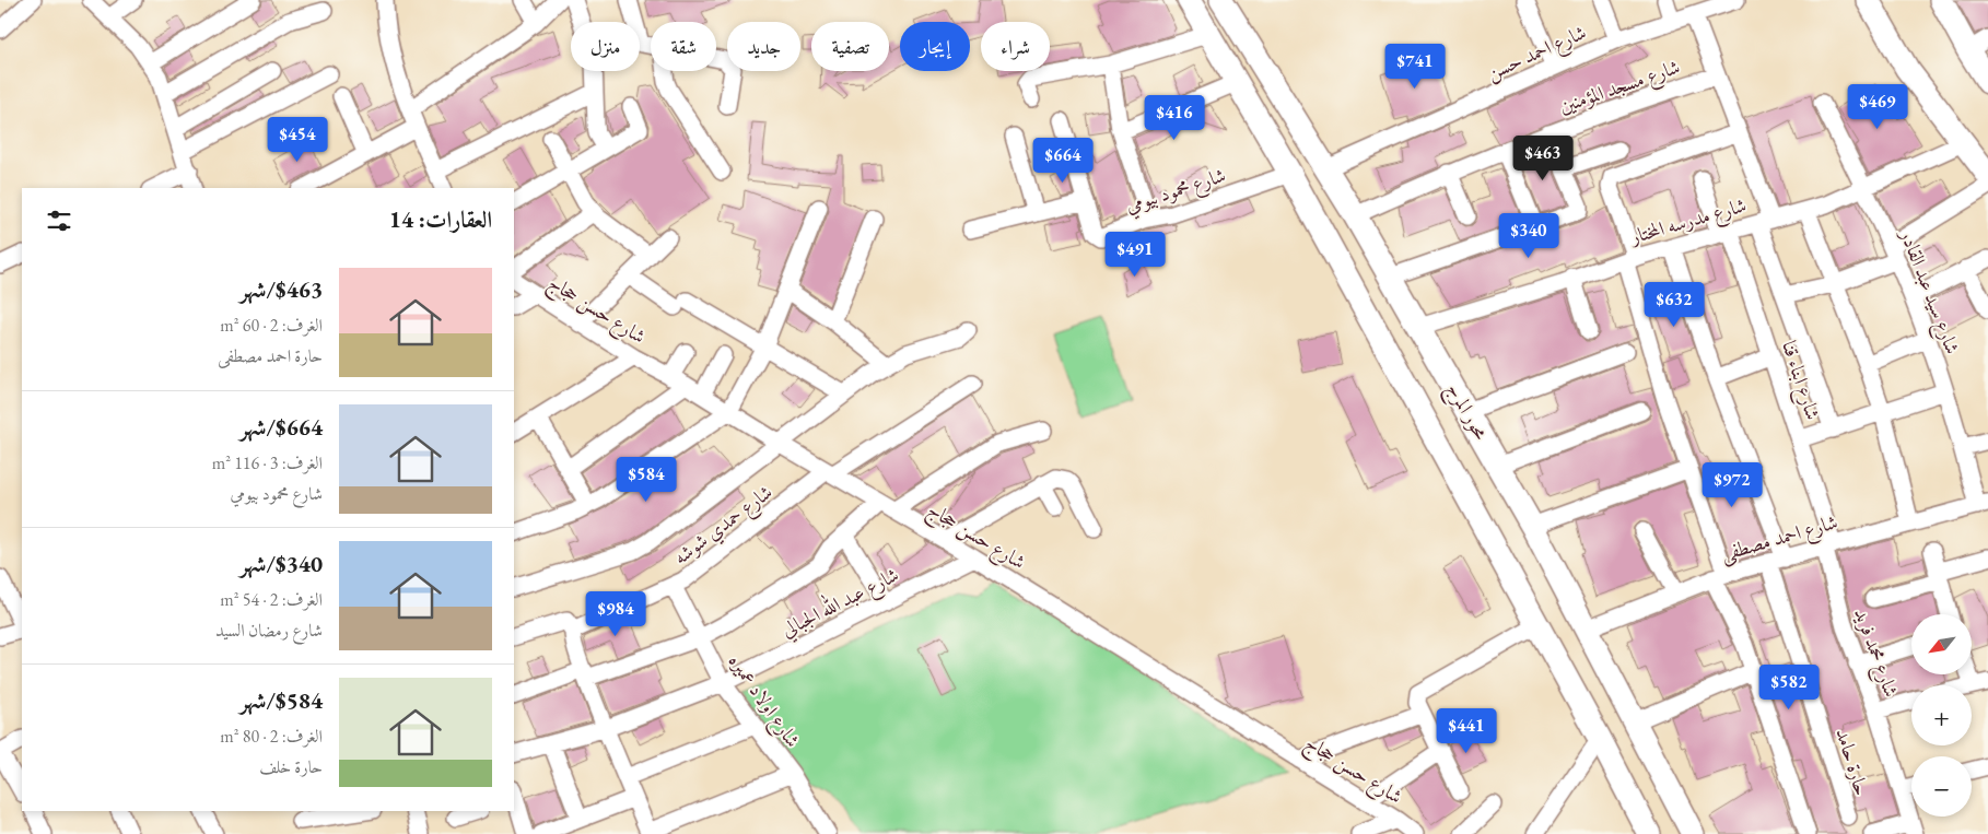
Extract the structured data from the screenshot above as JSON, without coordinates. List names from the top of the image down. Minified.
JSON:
{"streets":{"main road":["محور المرج"],"street":["شارع احمد حسن","شارع مسجد المؤمنين","شارع محمود بيومي","شارع مدرسه المختار","شارع سيد عبد القادر","شارع حسن حجاج","شارع ابناء قنا","شارع حمدي شوشه","شارع احمد مصطفى","شارع عبد الله الجبالي","شارع محمد فريد","شارع اولاد عميره","حارة حامد"]},"crossings":[["شارع احمد حسن","محور المرج"],["شارع مسجد المؤمنين","محور المرج"],["شارع محمود بيومي","محور المرج"],["شارع مدرسه المختار","شارع سيد عبد القادر"],["شارع مدرسه المختار","شارع ابناء قنا"],["شارع مدرسه المختار","محور المرج"],["شارع مدرسه المختار","حارة حامد"],["شارع سيد عبد القادر","شارع احمد مصطفى"],["شارع حسن حجاج","شارع حمدي شوشه"],["شارع حسن حجاج","شارع عبد الله الجبالي"],["شارع ابناء قنا","شارع احمد مصطفى"],["شارع ابناء قنا","شارع محمد فريد"],["محور المرج","شارع احمد مصطفى"],["شارع حمدي شوشه","شارع اولاد عميره"],["شارع احمد مصطفى","شارع محمد فريد"],["شارع احمد مصطفى","حارة حامد"],["شارع عبد الله الجبالي","شارع اولاد عميره"]],"north":"bottom left","page":{"chip":["شراء","إيجار","تصفية","جديد","شقة","منزل"],"price":["$741","$469","$416","$454","$463","$664","$340","$491","$632","$584","$972","$984","$582","$441"],"heading":"العقارات: 14","list":[{"name":"$463/شهر","note":"الغرف: 2 · 60 m² · حارة احمد مصطفى"},{"name":"$664/شهر","note":"الغرف: 3 · 116 m² · شارع محمود بيومي"},{"name":"$340/شهر","note":"الغرف: 2 · 54 m² · شارع رمضان السيد"},{"name":"$584/شهر","note":"الغرف: 2 · 80 m² · حارة خلف"}],"map_buttons":["+","−"]}}
